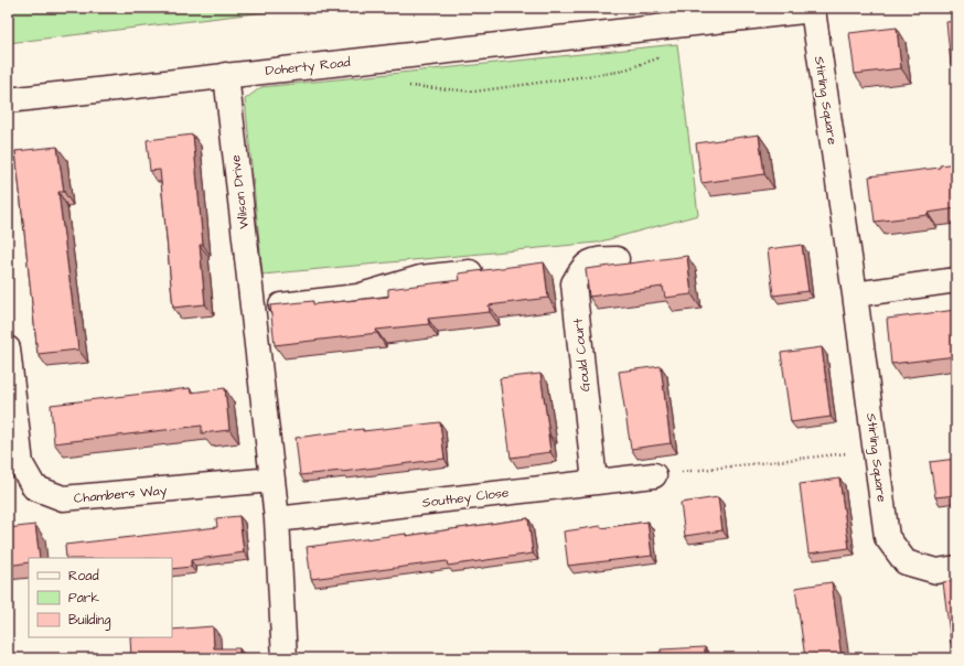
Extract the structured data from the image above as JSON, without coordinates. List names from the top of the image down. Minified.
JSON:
{"streets":{"street":["Doherty Road","Stirling Square","Wilson Drive","Gould Court","Chambers Way","Southey Close"]},"crossings":[["Doherty Road","Stirling Square"],["Doherty Road","Wilson Drive"],["Wilson Drive","Chambers Way"],["Wilson Drive","Southey Close"],["Gould Court","Southey Close"]],"legend":["Road","Park","Building"]}
